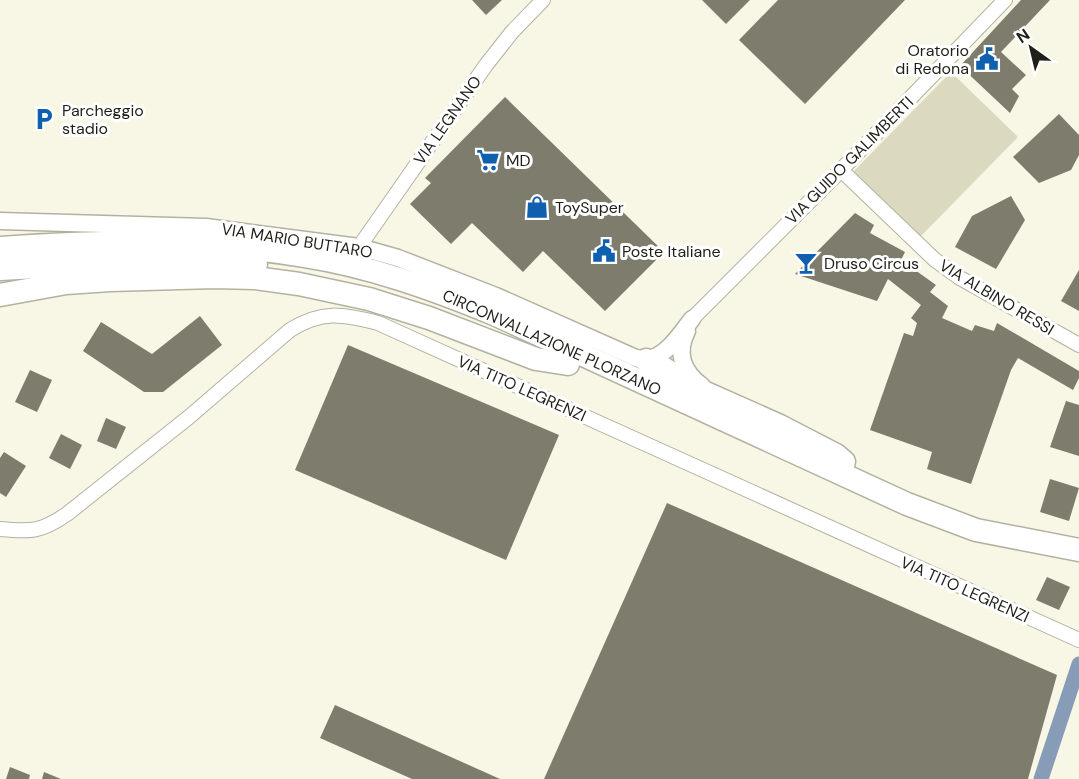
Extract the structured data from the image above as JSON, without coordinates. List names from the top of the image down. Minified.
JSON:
{"streets":{"highway":["CIRCONVALLAZIONE PLORZANO"],"street":["VIA LEGNANO","VIA GUIDO GALIMBERTI","VIA MARIO BUTTARO","VIA ALBINO RESSI","VIA TITO LEGRENZI"]},"crossings":[["VIA LEGNANO","VIA MARIO BUTTARO"],["VIA GUIDO GALIMBERTI","VIA ALBINO RESSI"]],"places":{"public building":["Oratorio di Redona","Poste Italiane"],"parking":["Parcheggio stadio"],"supermarket":["MD"],"shop":["ToySuper"],"bar":["Druso Circus"]},"north":"top left"}
